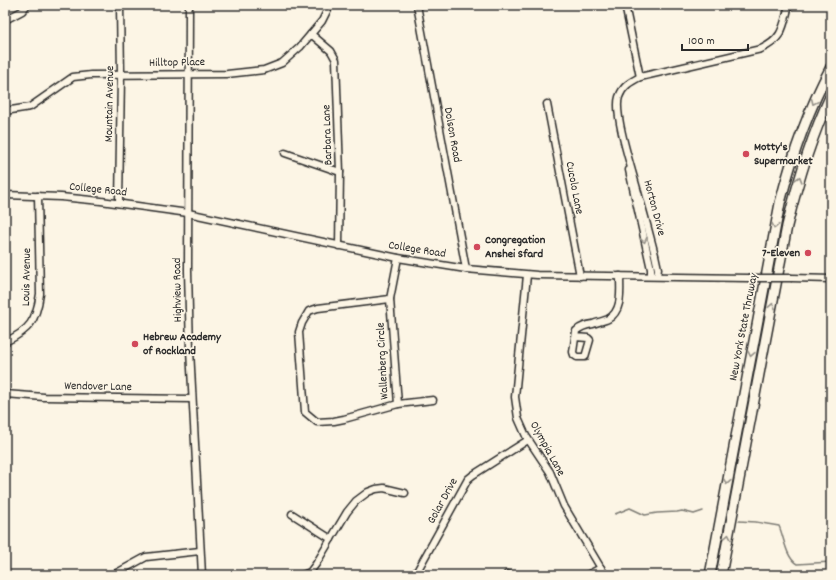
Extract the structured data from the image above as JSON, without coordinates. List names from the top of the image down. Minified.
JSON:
{"streets":{"highway":["New York State Thruway"],"street":["Hilltop Place","Mountain Avenue","Barbara Lane","Dolson Road","Cucolo Lane","College Road","Horton Drive","Louis Avenue","Highview Road","Wallenberg Circle","Wendover Lane","Olympia Lane","Golar Drive"]},"crossings":[["Hilltop Place","Mountain Avenue"],["Hilltop Place","Barbara Lane"],["Hilltop Place","Highview Road"],["Mountain Avenue","College Road"],["Barbara Lane","College Road"],["Dolson Road","College Road"],["Cucolo Lane","College Road"],["College Road","Horton Drive"],["College Road","Louis Avenue"],["College Road","Highview Road"],["College Road","Wallenberg Circle"],["College Road","Olympia Lane"],["Highview Road","Wendover Lane"],["Olympia Lane","Golar Drive"]],"places":["Motty's Supermarket","Congregation Anshei Sfard","7-Eleven","Hebrew Academy of Rockland"],"scale_bar":"100 m"}
